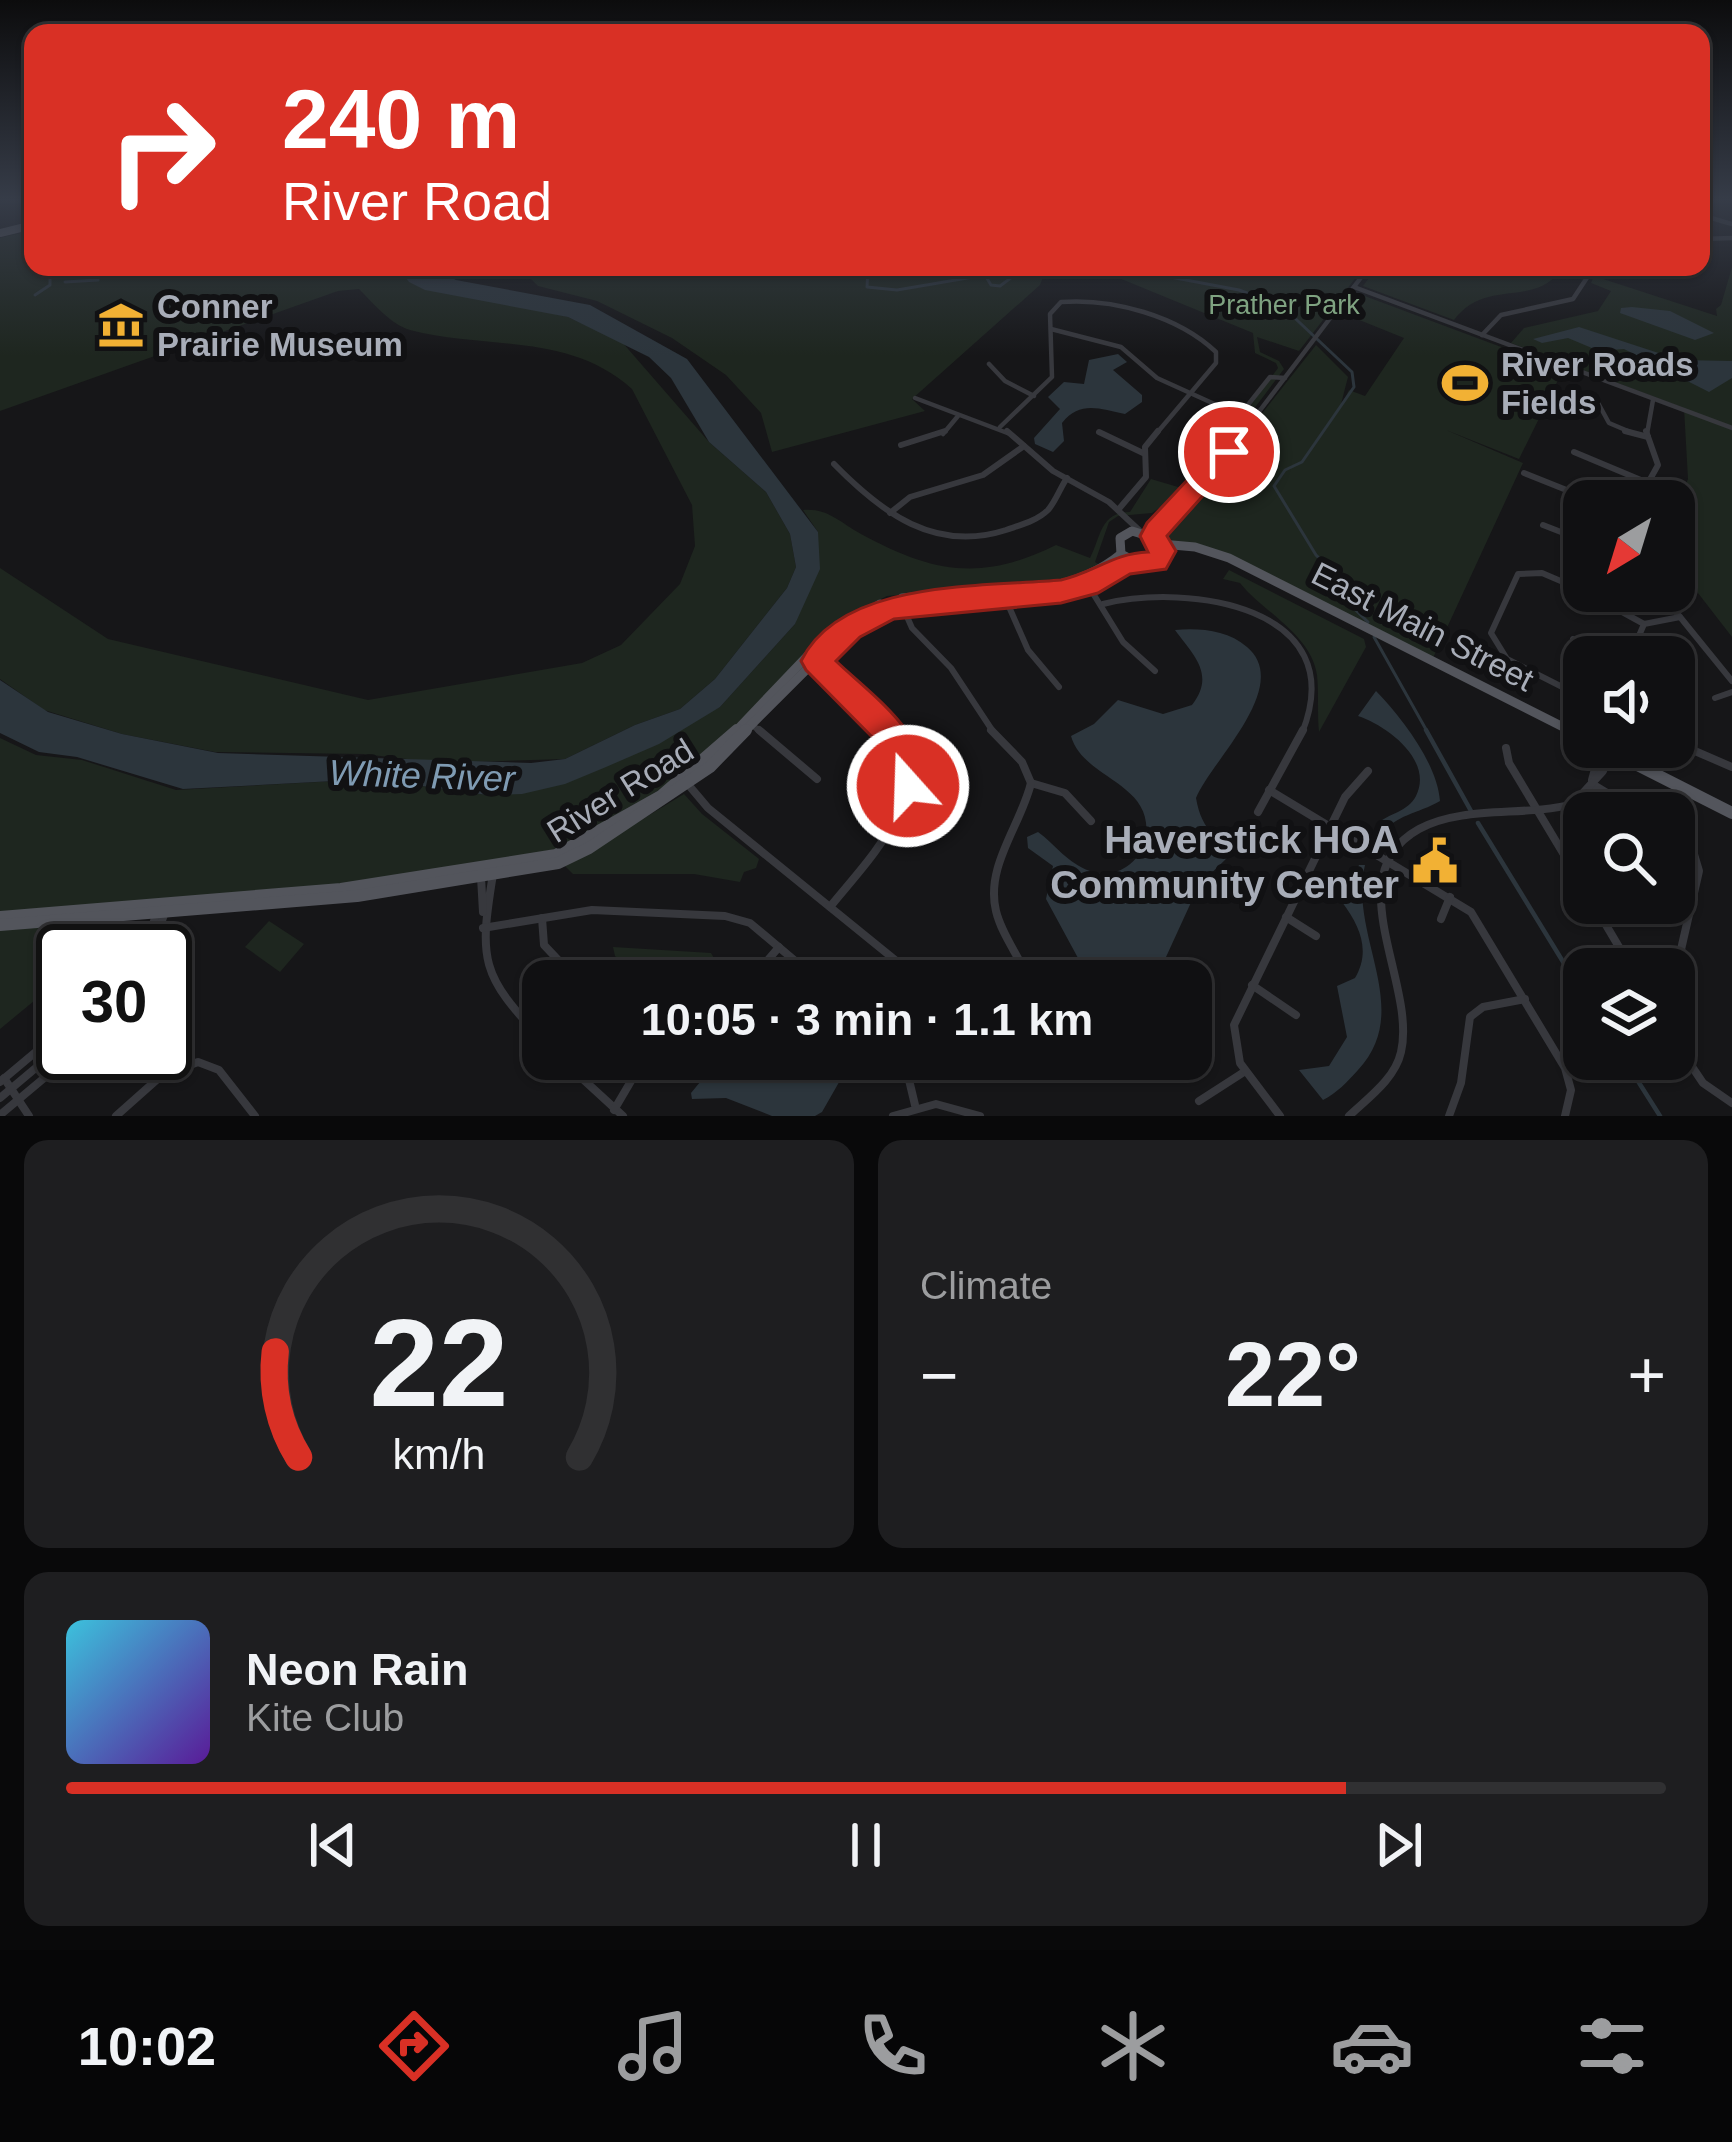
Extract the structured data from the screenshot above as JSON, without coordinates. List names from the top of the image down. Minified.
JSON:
{"streets":{"main road":["East Main Street","River Road"]},"crossings":[["East Main Street","River Road"]],"water":["White River"],"parks":["Prather Park"],"places":{"museum":["Conner Prairie Museum"],"sports":["River Roads Fields"],"public building":["Haverstick HOA Community Center"]},"north":"bottom left","page":{"turn":["240 m","River Road"],"limit":"30","trip":"10:05 · 3 min · 1.1 km","tile":"Climate","heat":["−","22°","+"],"song":["Neon Rain","Kite Club"],"tabs":"10:02","gauge":["22","km/h"]}}
